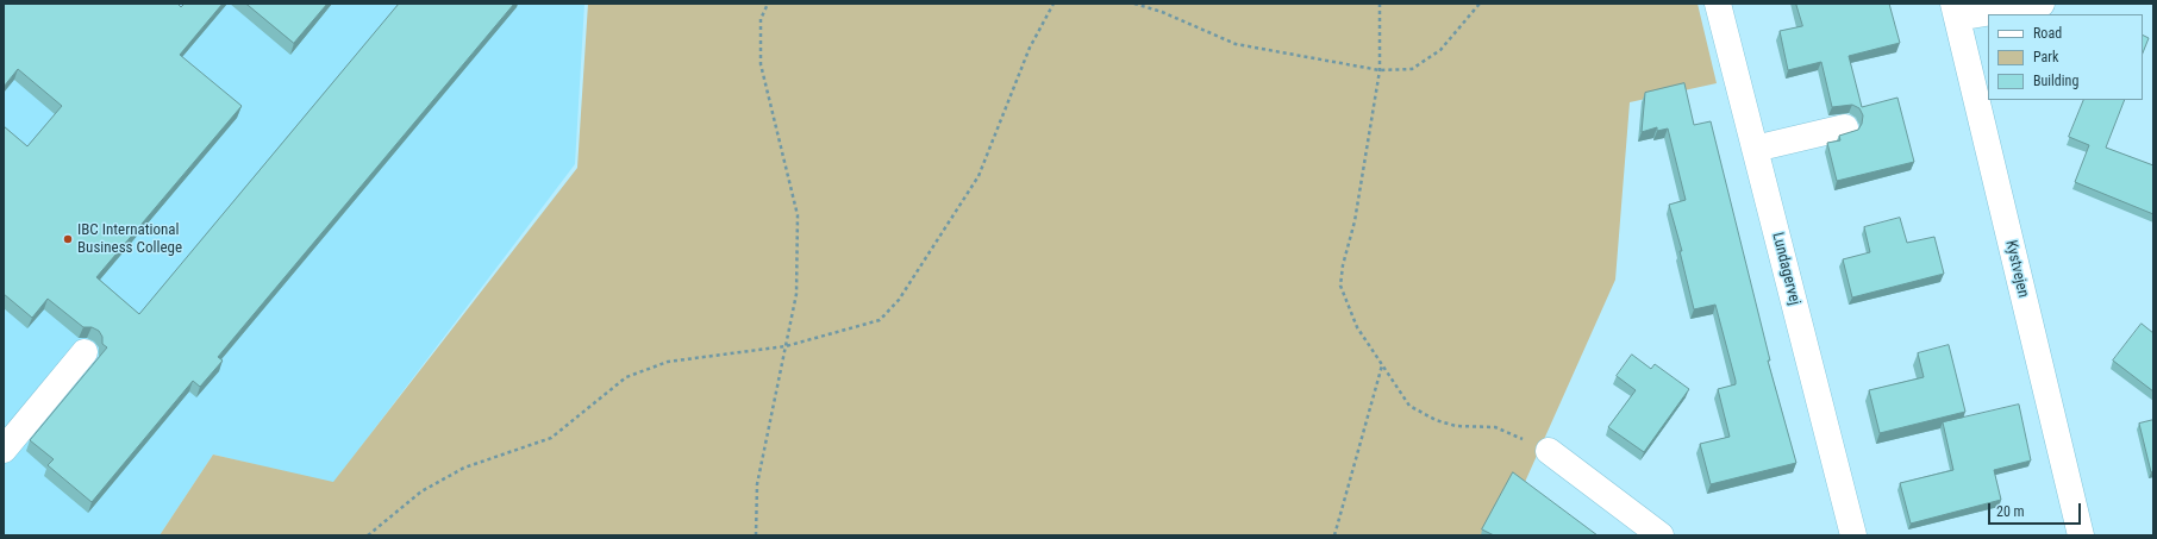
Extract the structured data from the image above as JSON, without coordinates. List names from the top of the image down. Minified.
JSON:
{"streets":{"street":["Lundagervej","Kystvejen"]},"places":["IBC International Business College"],"legend":["Road","Park","Building"],"scale_bar":"20 m"}
